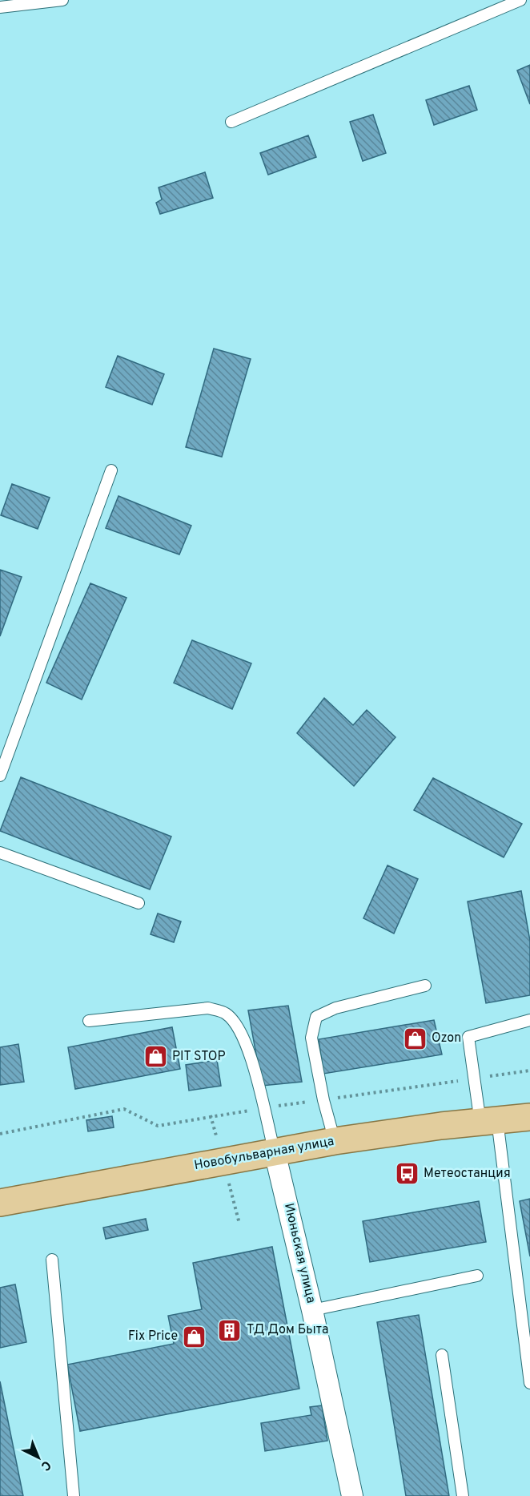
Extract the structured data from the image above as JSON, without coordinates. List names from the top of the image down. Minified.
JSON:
{"streets":{"main road":["Новобульварная улица"],"street":["Июньская улица"]},"crossings":[["Новобульварная улица","Июньская улица"]],"places":{"shop":["Ozon","PIT STOP","Fix Price"],"bus stop":["Метеостанция"],"building":["ТД Дом Быта"]},"north":"bottom right"}
